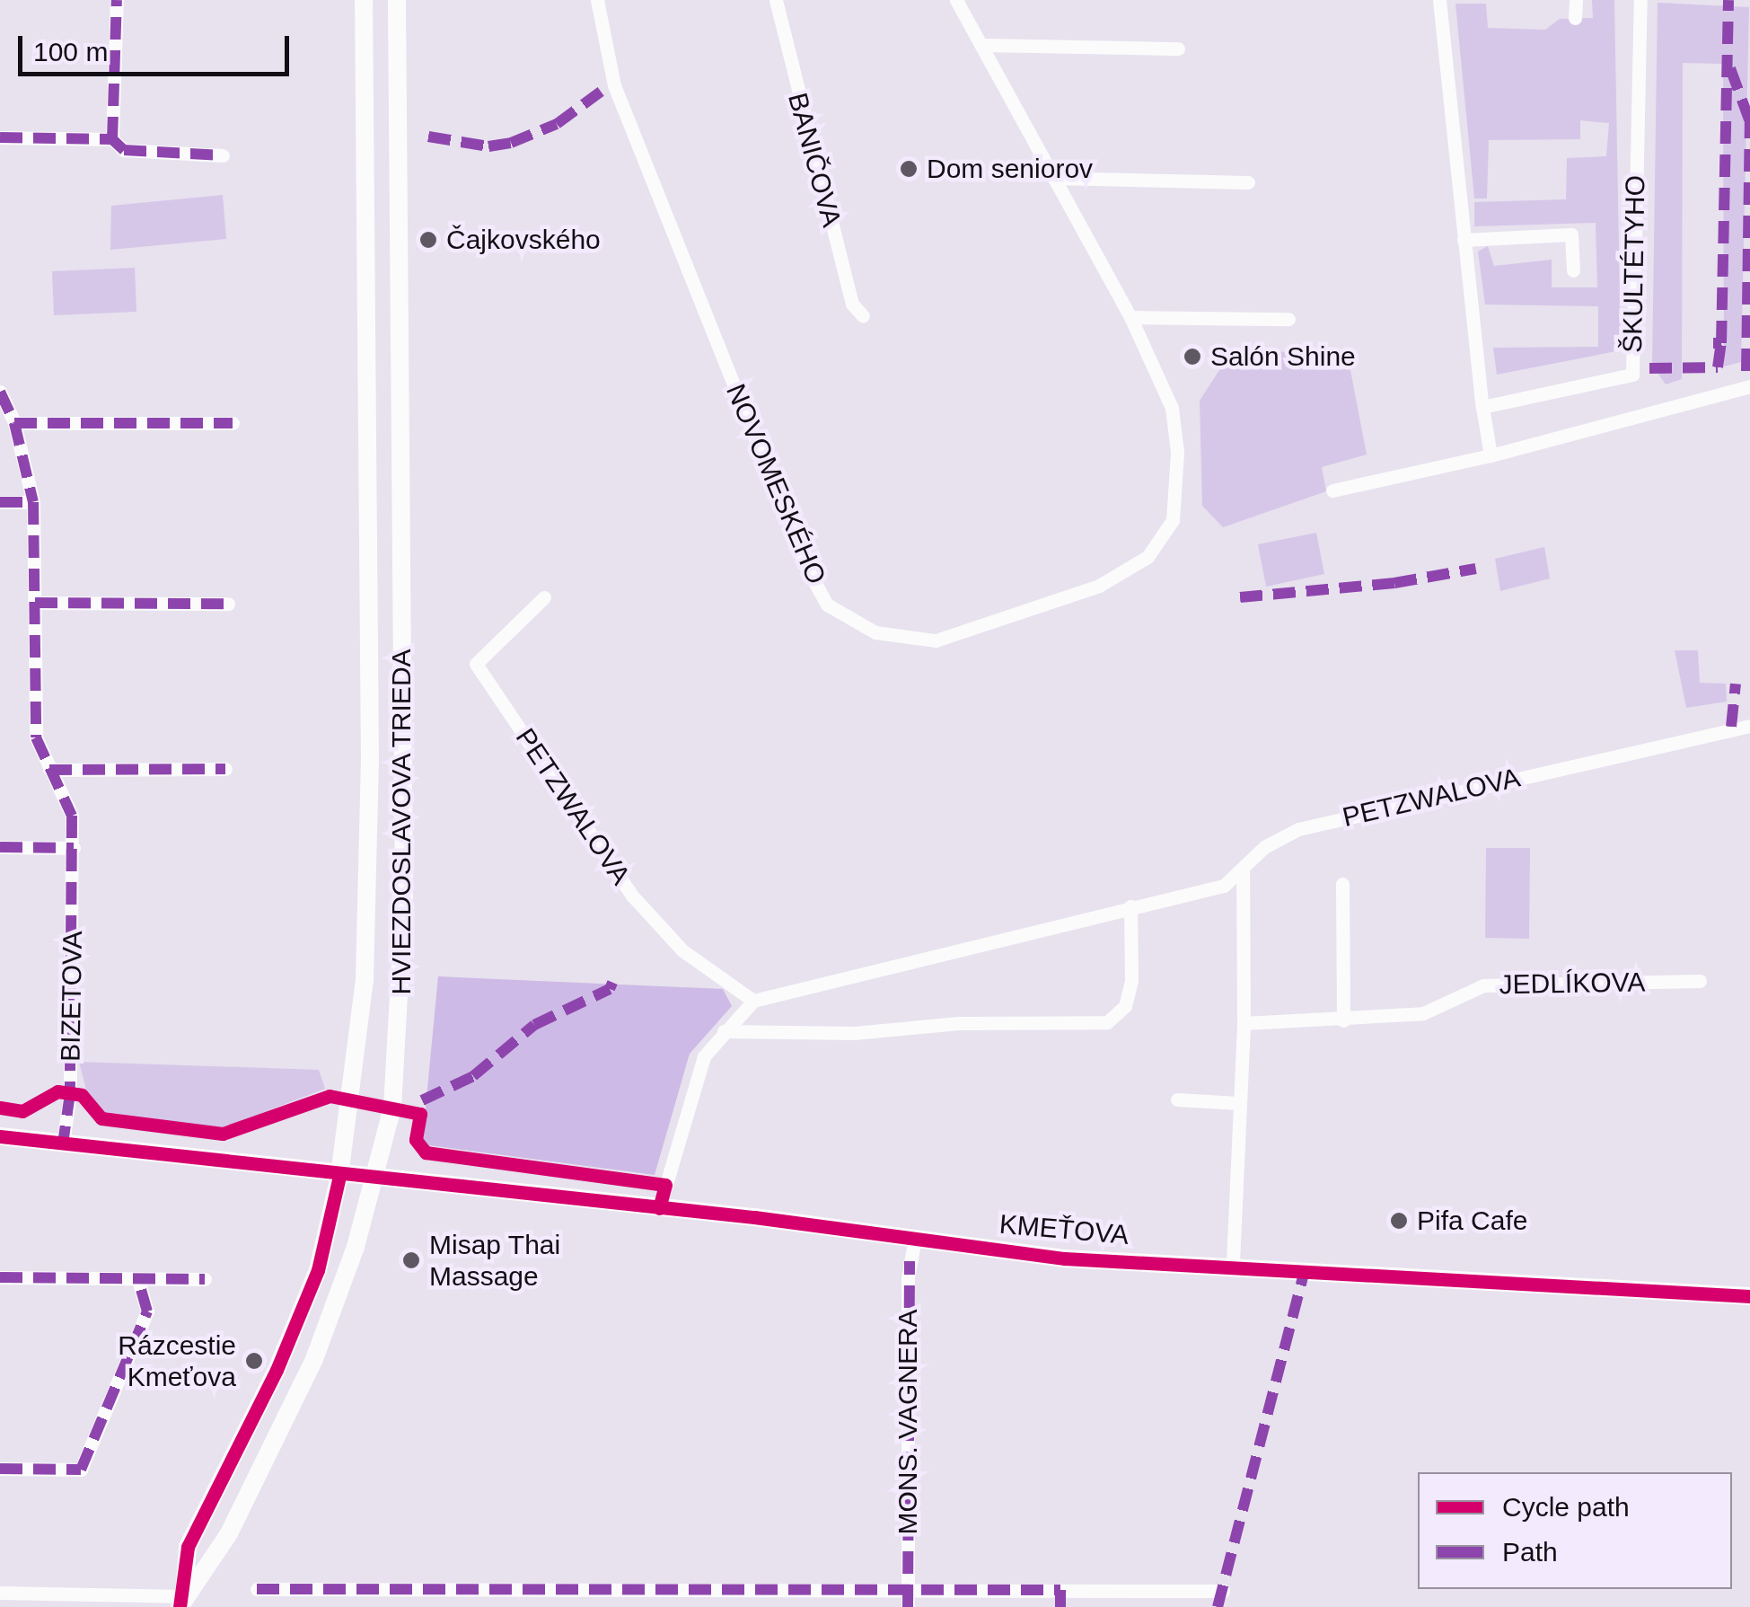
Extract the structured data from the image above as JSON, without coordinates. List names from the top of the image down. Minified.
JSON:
{"streets":{"street":["BANIČOVA","ŠKULTÉTYHO","NOVOMESKÉHO","PETZWALOVA","HVIEZDOSLAVOVA TRIEDA","JEDLÍKOVA","BIZETOVA","KMEŤOVA","MONS. VAGNERA"]},"crossings":[["HVIEZDOSLAVOVA TRIEDA","KMEŤOVA"],["KMEŤOVA","MONS. VAGNERA"]],"places":["Dom seniorov","Čajkovského","Salón Shine","Pifa Cafe","Misap Thai Massage","Rázcestie Kmeťova"],"legend":["Cycle path","Path"],"scale_bar":"100 m"}
